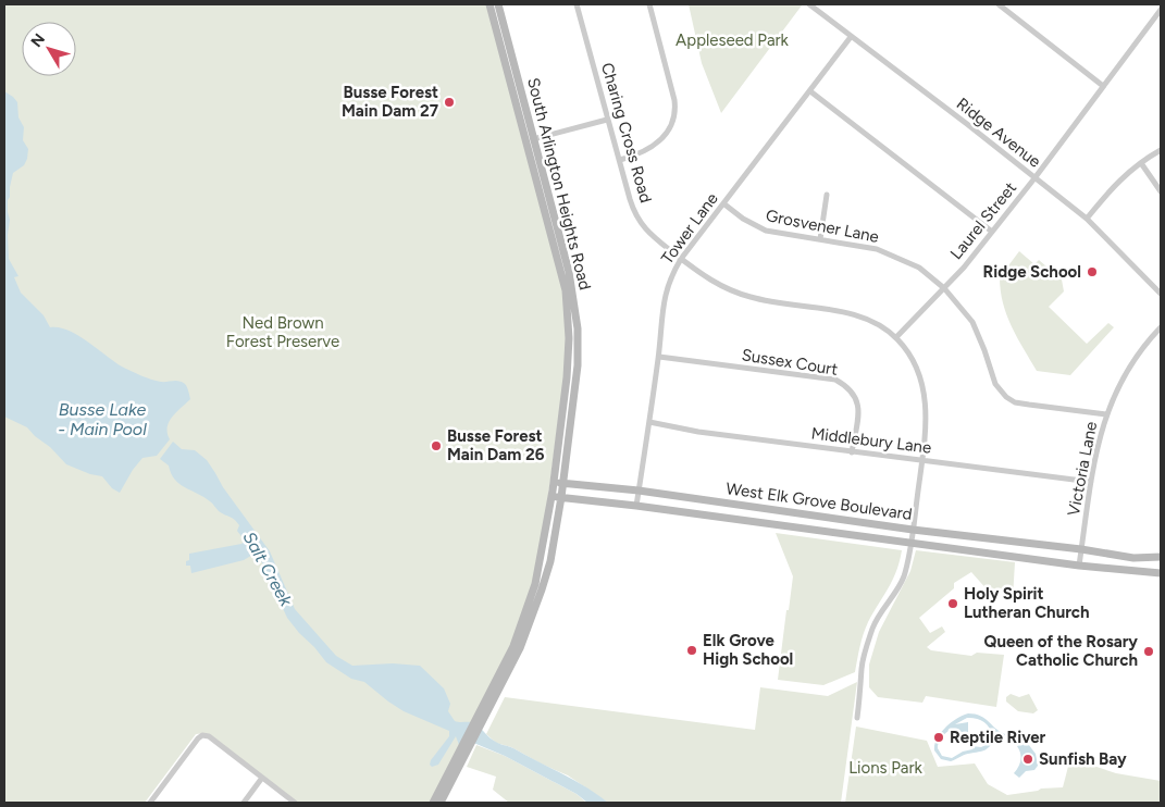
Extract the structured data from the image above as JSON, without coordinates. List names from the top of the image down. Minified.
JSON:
{"streets":{"main road":["South Arlington Heights Road","West Elk Grove Boulevard"],"street":["Charing Cross Road","Ridge Avenue","Laurel Street","Grosvener Lane","Tower Lane","Sussex Court","Middlebury Lane","Victoria Lane"]},"crossings":[["Charing Cross Road","Laurel Street"],["Charing Cross Road","Tower Lane"],["Charing Cross Road","Middlebury Lane"],["Charing Cross Road","West Elk Grove Boulevard"],["Ridge Avenue","Laurel Street"],["Ridge Avenue","Tower Lane"],["South Arlington Heights Road","West Elk Grove Boulevard"],["Laurel Street","Grosvener Lane"],["Grosvener Lane","Tower Lane"],["Grosvener Lane","Victoria Lane"],["Tower Lane","Sussex Court"],["Tower Lane","Middlebury Lane"],["Tower Lane","West Elk Grove Boulevard"],["Sussex Court","Middlebury Lane"],["Middlebury Lane","Victoria Lane"],["Victoria Lane","West Elk Grove Boulevard"]],"water":["Busse Lake - Main Pool","Salt Creek"],"parks":["Appleseed Park","Ned Brown Forest Preserve","Lions Park"],"places":["Busse Forest Main Dam 27","Ridge School","Busse Forest Main Dam 26","Holy Spirit Lutheran Church","Elk Grove High School","Queen of the Rosary Catholic Church","Reptile River","Sunfish Bay"],"north":"top left"}
